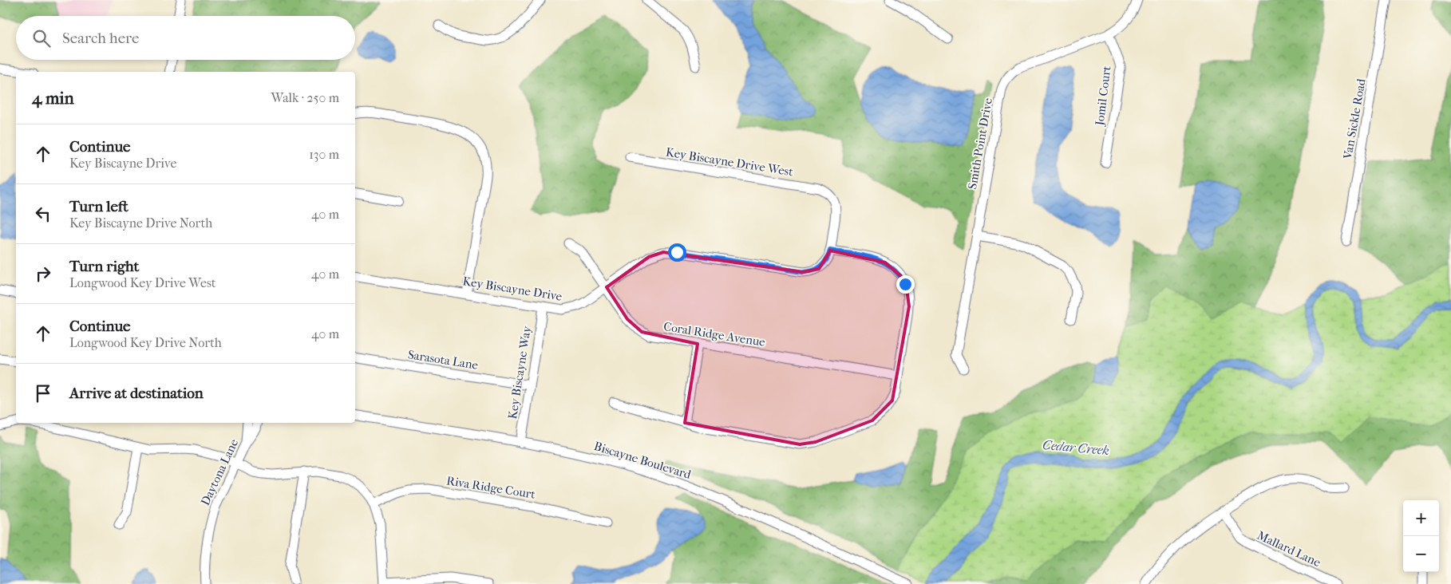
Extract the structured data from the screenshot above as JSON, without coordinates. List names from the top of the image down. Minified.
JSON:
{"streets":{"street":["Jomil Court","Van Sickle Road","Smith Point Drive","Key Biscayne Drive West","Key Biscayne Drive","Coral Ridge Avenue","Sarasota Lane","Key Biscayne Way","Biscayne Boulevard","Daytona Lane","Riva Ridge Court","Mallard Lane"]},"crossings":[["Jomil Court","Smith Point Drive"],["Key Biscayne Drive West","Key Biscayne Drive"],["Key Biscayne Drive","Coral Ridge Avenue"],["Key Biscayne Drive","Key Biscayne Way"],["Sarasota Lane","Key Biscayne Way"],["Key Biscayne Way","Biscayne Boulevard"]],"water":["Cedar Creek"],"page":{"search":"Search here","heading":["4 min","Walk · 250 m"],"list":[["Continue","Key Biscayne Drive","130 m"],["Turn left","Key Biscayne Drive North","40 m"],["Turn right","Longwood Key Drive West","40 m"],["Continue","Longwood Key Drive North","40 m"],"Arrive at destination"],"map_buttons":["+","−"]}}
